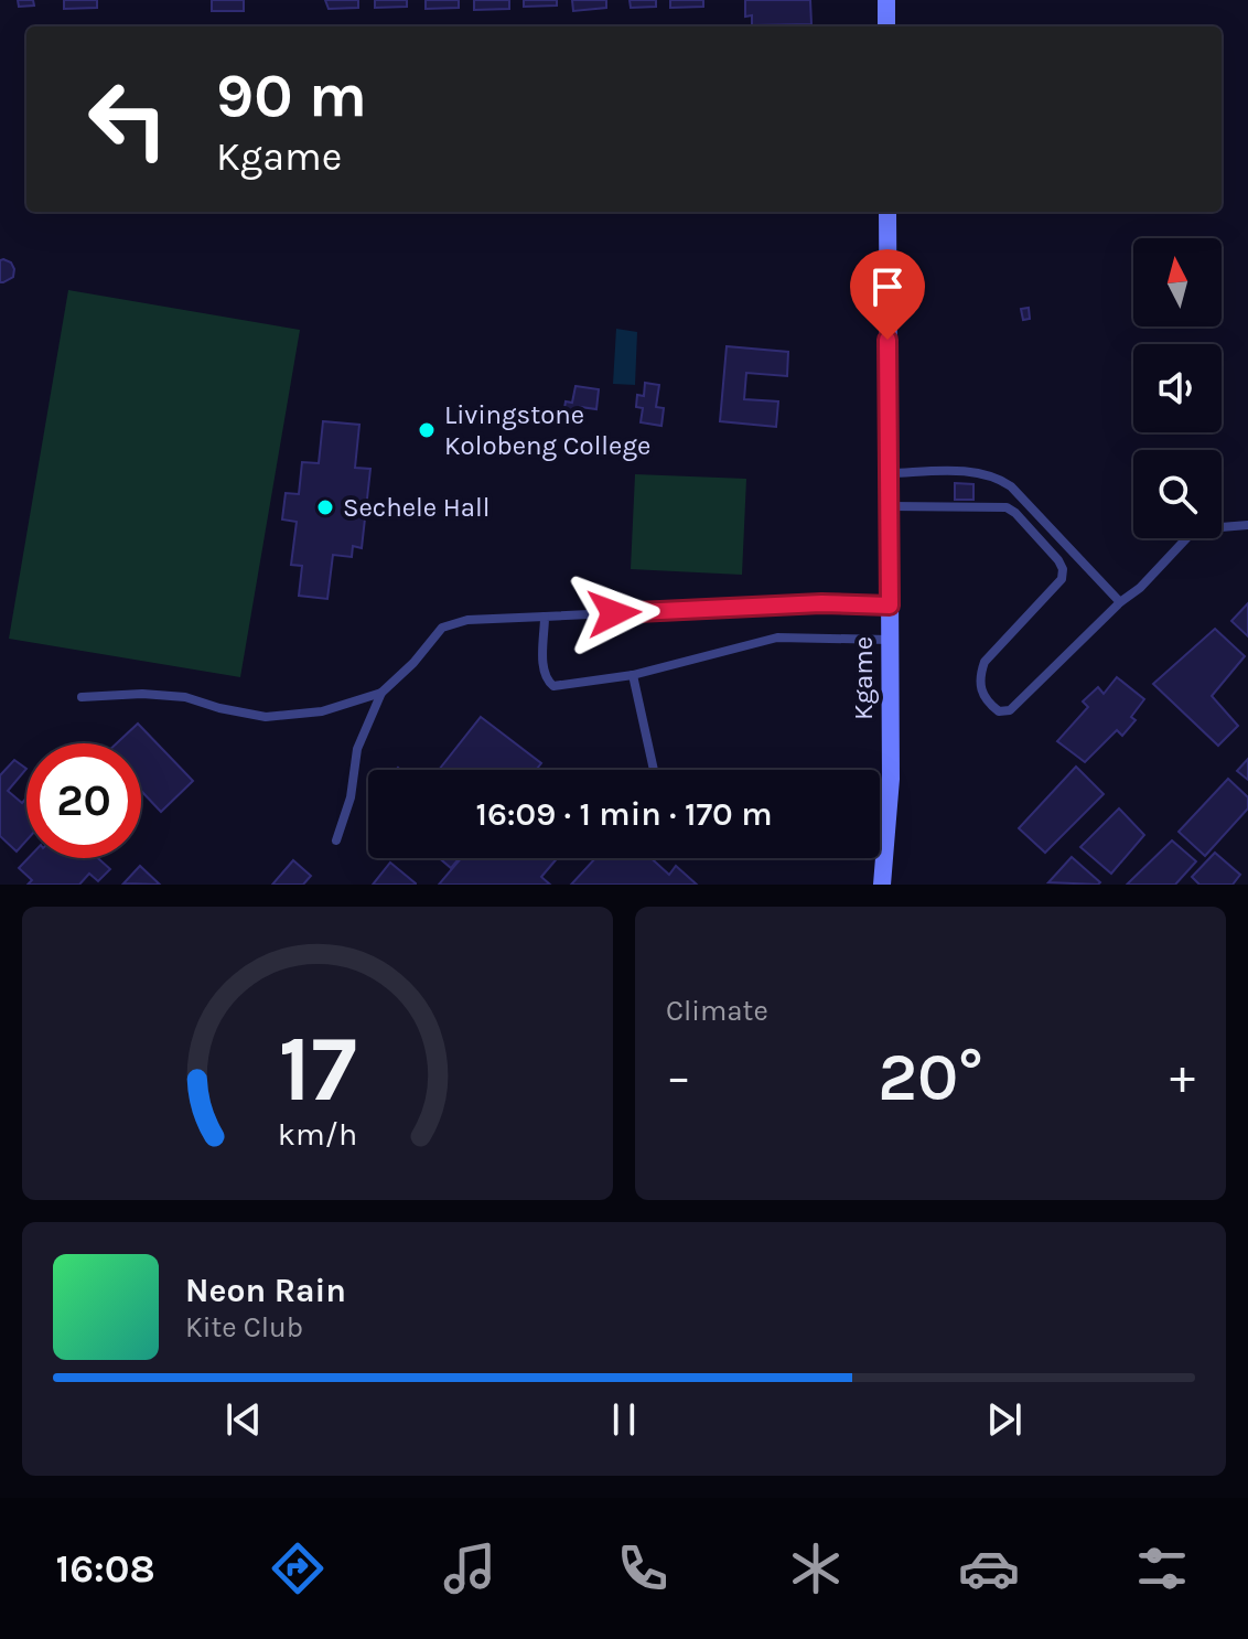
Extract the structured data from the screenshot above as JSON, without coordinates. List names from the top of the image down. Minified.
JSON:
{"streets":{"street":["Kgame"]},"places":["Livingstone Kolobeng College","Sechele Hall"],"north":"top","page":{"turn":["90 m","Kgame"],"limit":"20","trip":"16:09 · 1 min · 170 m","tile":"Climate","heat":["−","20°","+"],"song":["Neon Rain","Kite Club"],"tabs":"16:08","gauge":["17","km/h"]}}
